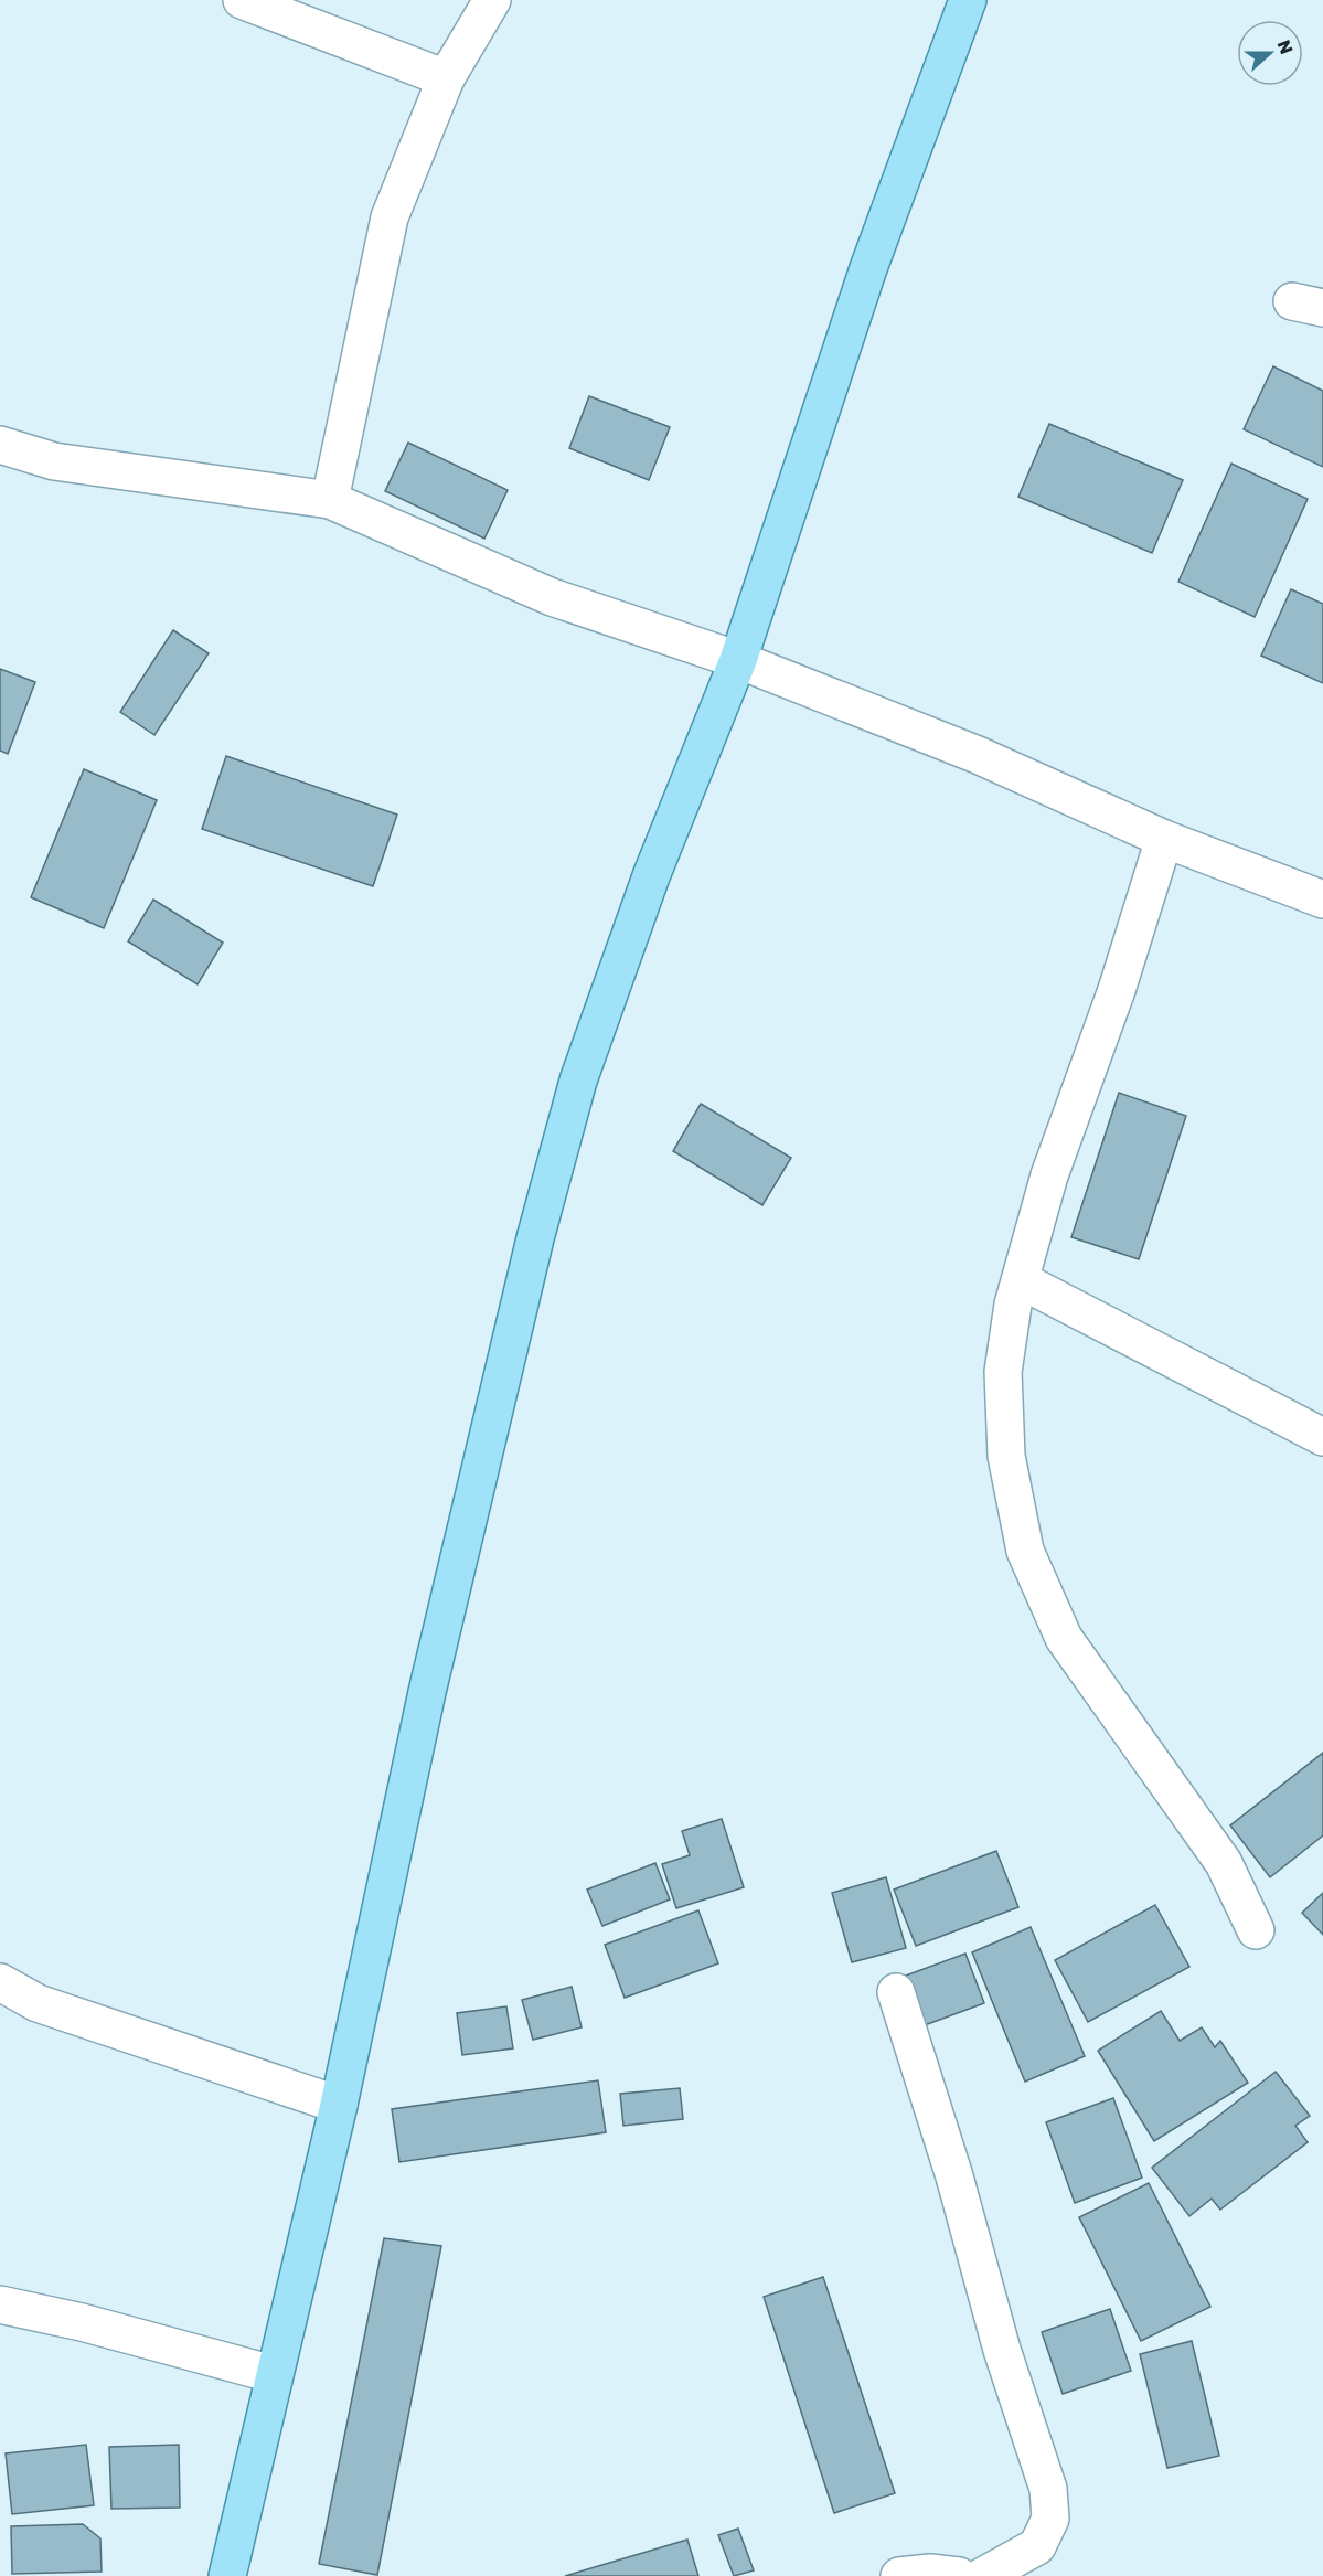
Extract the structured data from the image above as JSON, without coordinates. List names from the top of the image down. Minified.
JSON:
{"north":"right"}
